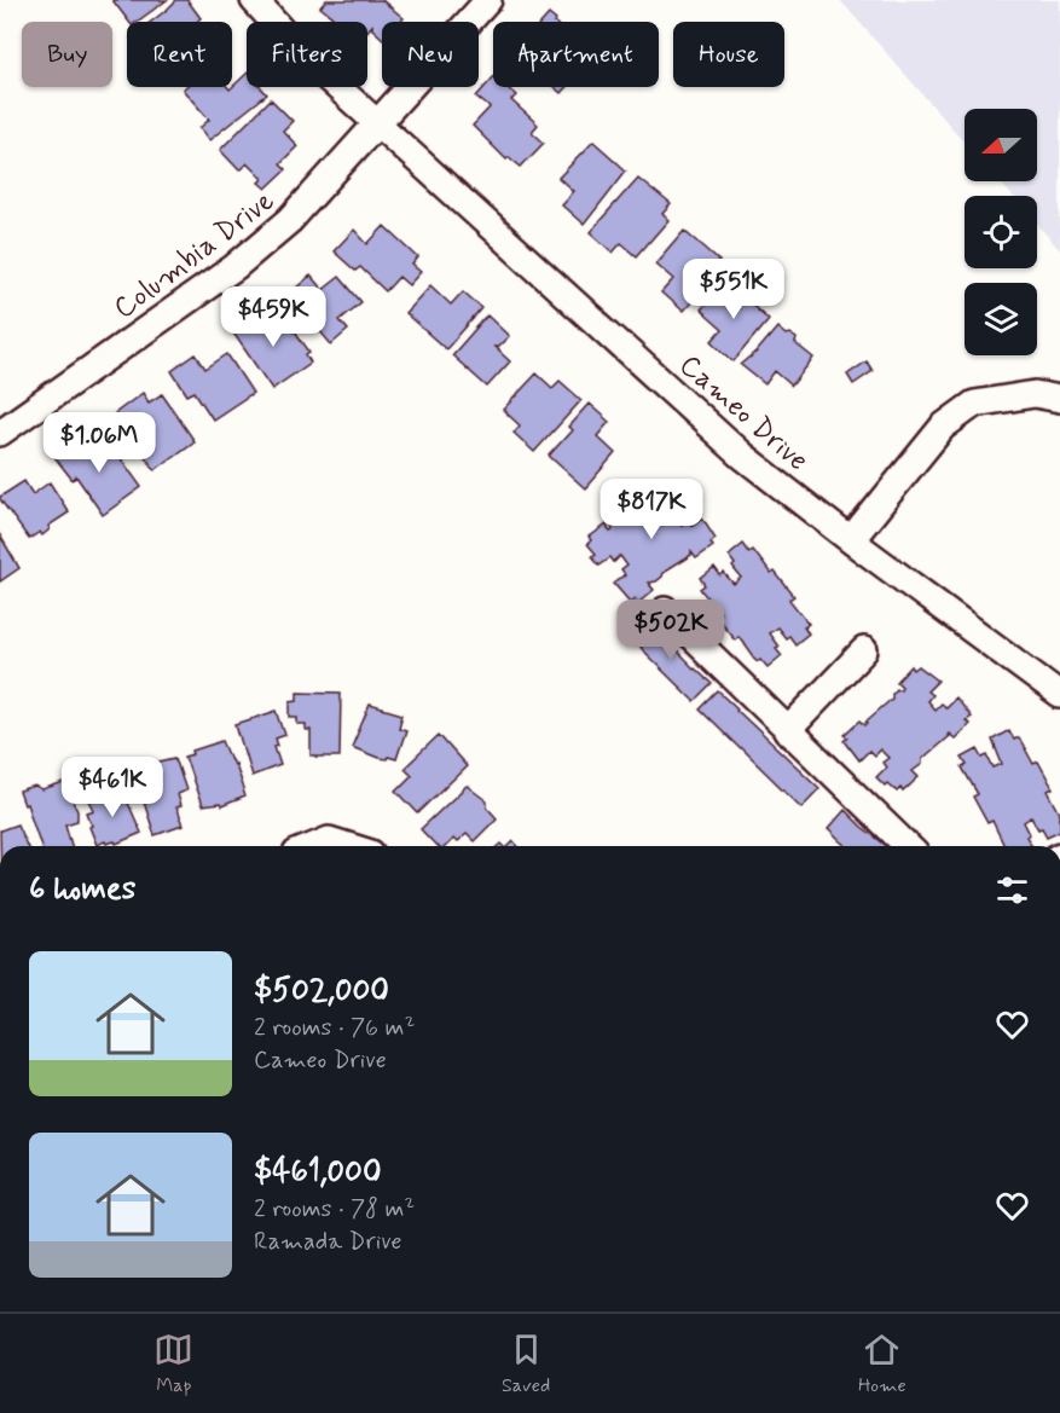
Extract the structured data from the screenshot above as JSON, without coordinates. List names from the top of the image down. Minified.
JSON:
{"streets":{"street":["Columbia Drive","Cameo Drive"]},"crossings":[["Columbia Drive","Cameo Drive"]],"north":"left","page":{"chip":["Buy","Rent","Filters","New","Apartment","House"],"price":["$551K","$459K","$1.06M","$817K","$502K","$461K"],"heading":"6 homes","list":[{"name":"$502,000","note":"2 rooms · 76 m² · Cameo Drive"},{"name":"$461,000","note":"2 rooms · 78 m² · Ramada Drive"}],"tabs":["Map","Saved","Home"]}}
